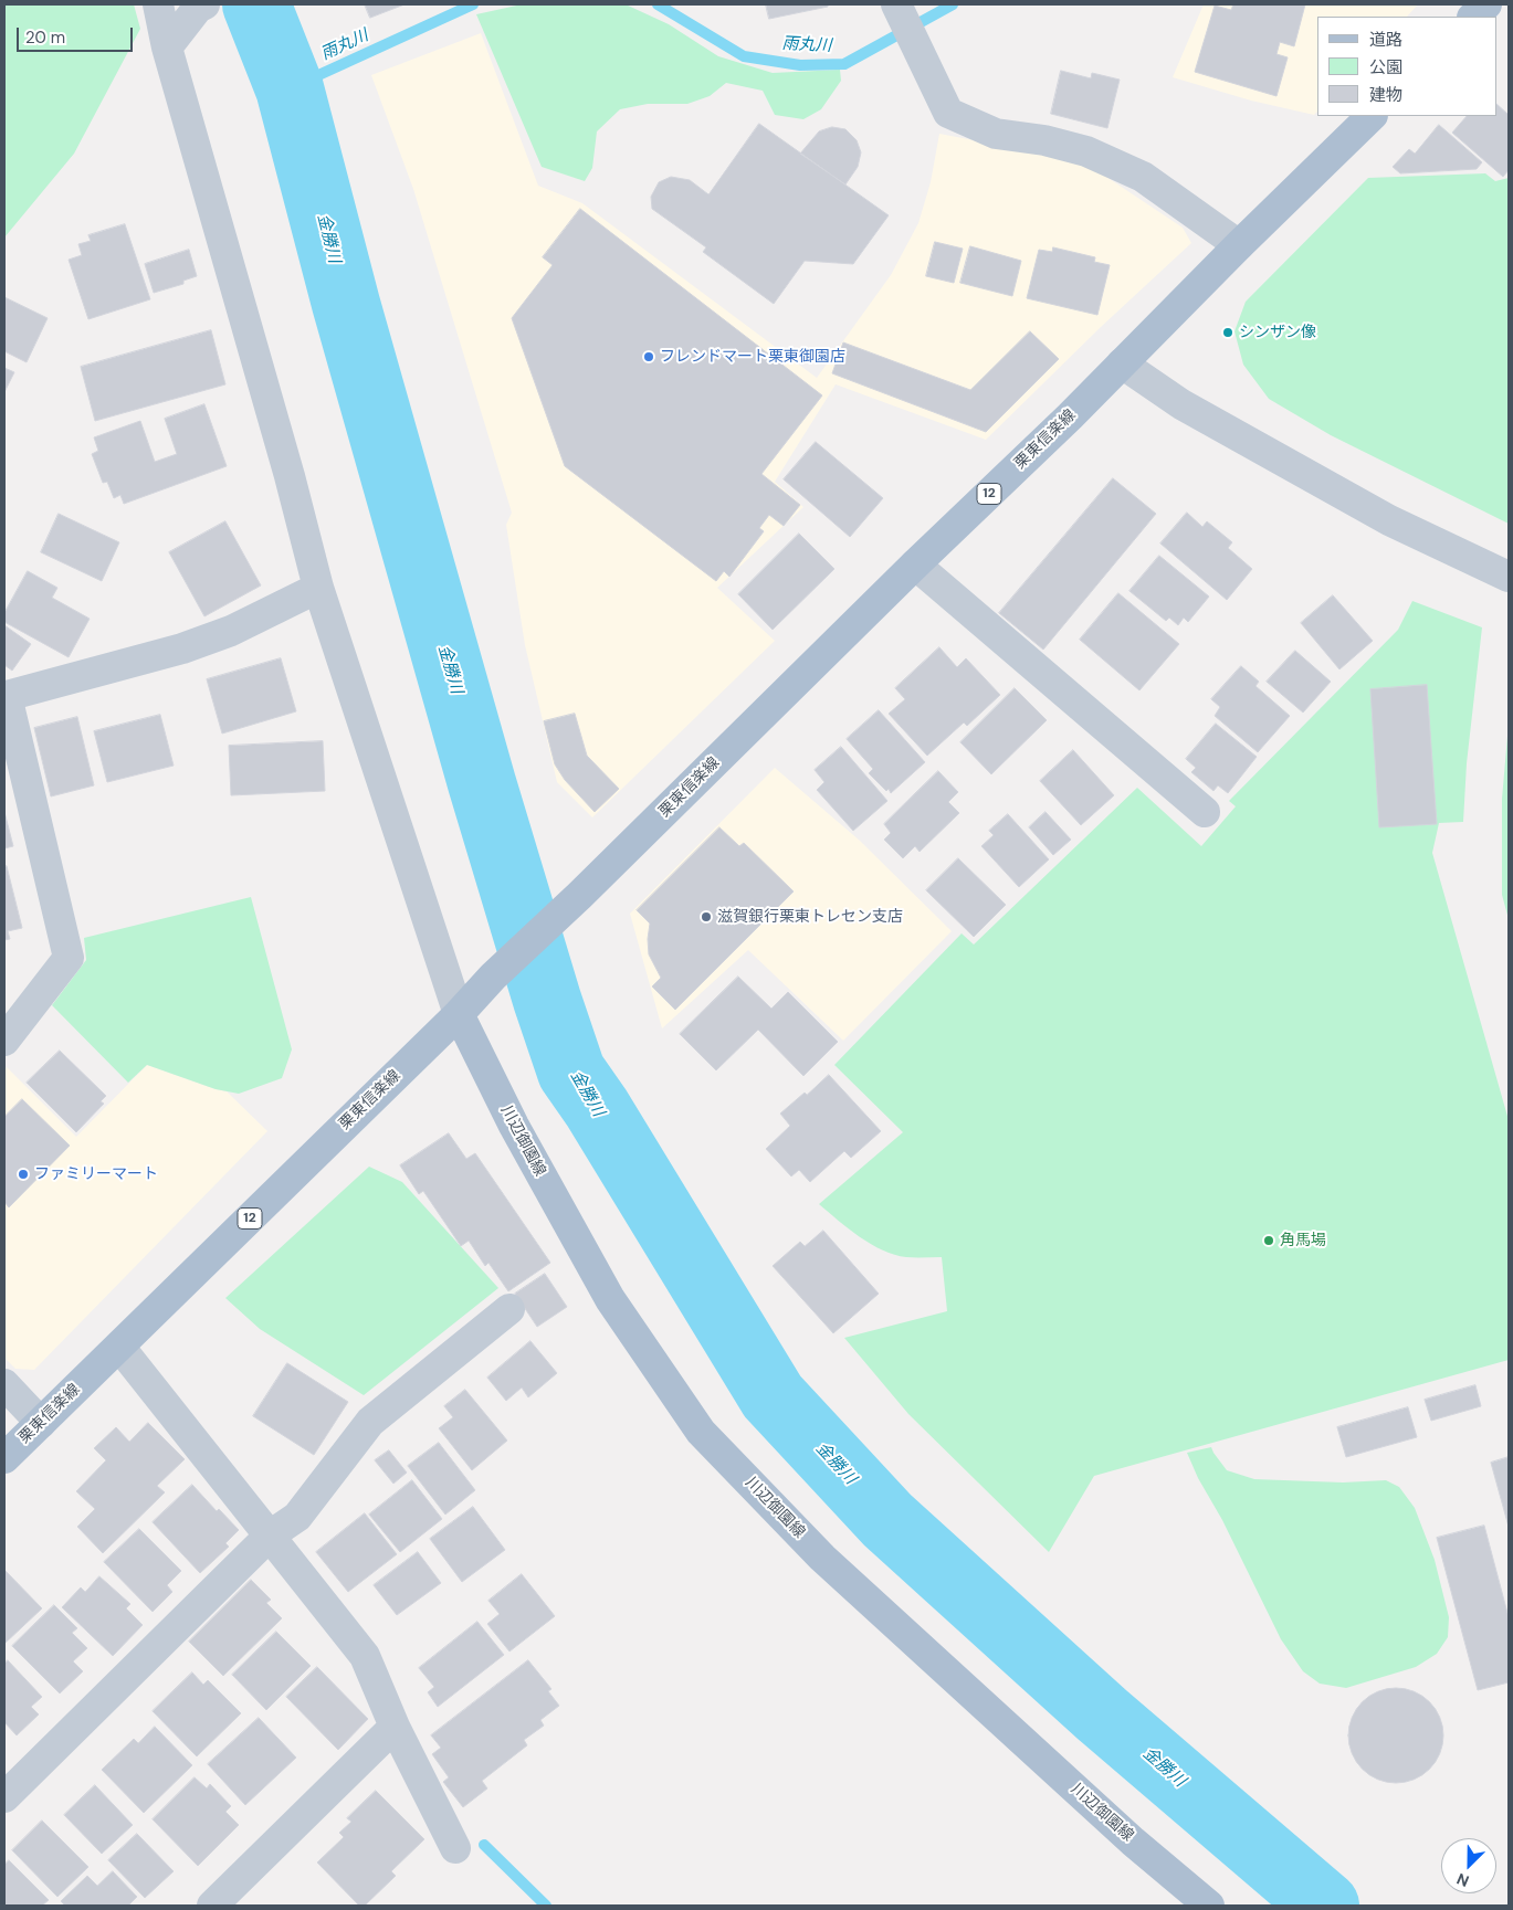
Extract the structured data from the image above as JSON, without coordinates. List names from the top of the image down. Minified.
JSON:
{"streets":{"main road":["栗東信楽線","12","川辺御園線"]},"crossings":[["栗東信楽線","川辺御園線"]],"water":["雨丸川","金勝川"],"places":["シンザン像","フレンドマート栗東御園店","滋賀銀行栗東トレセン支店","ファミリーマート","角馬場"],"legend":["道路","公園","建物"],"scale_bar":"20 m","north":"bottom left"}
